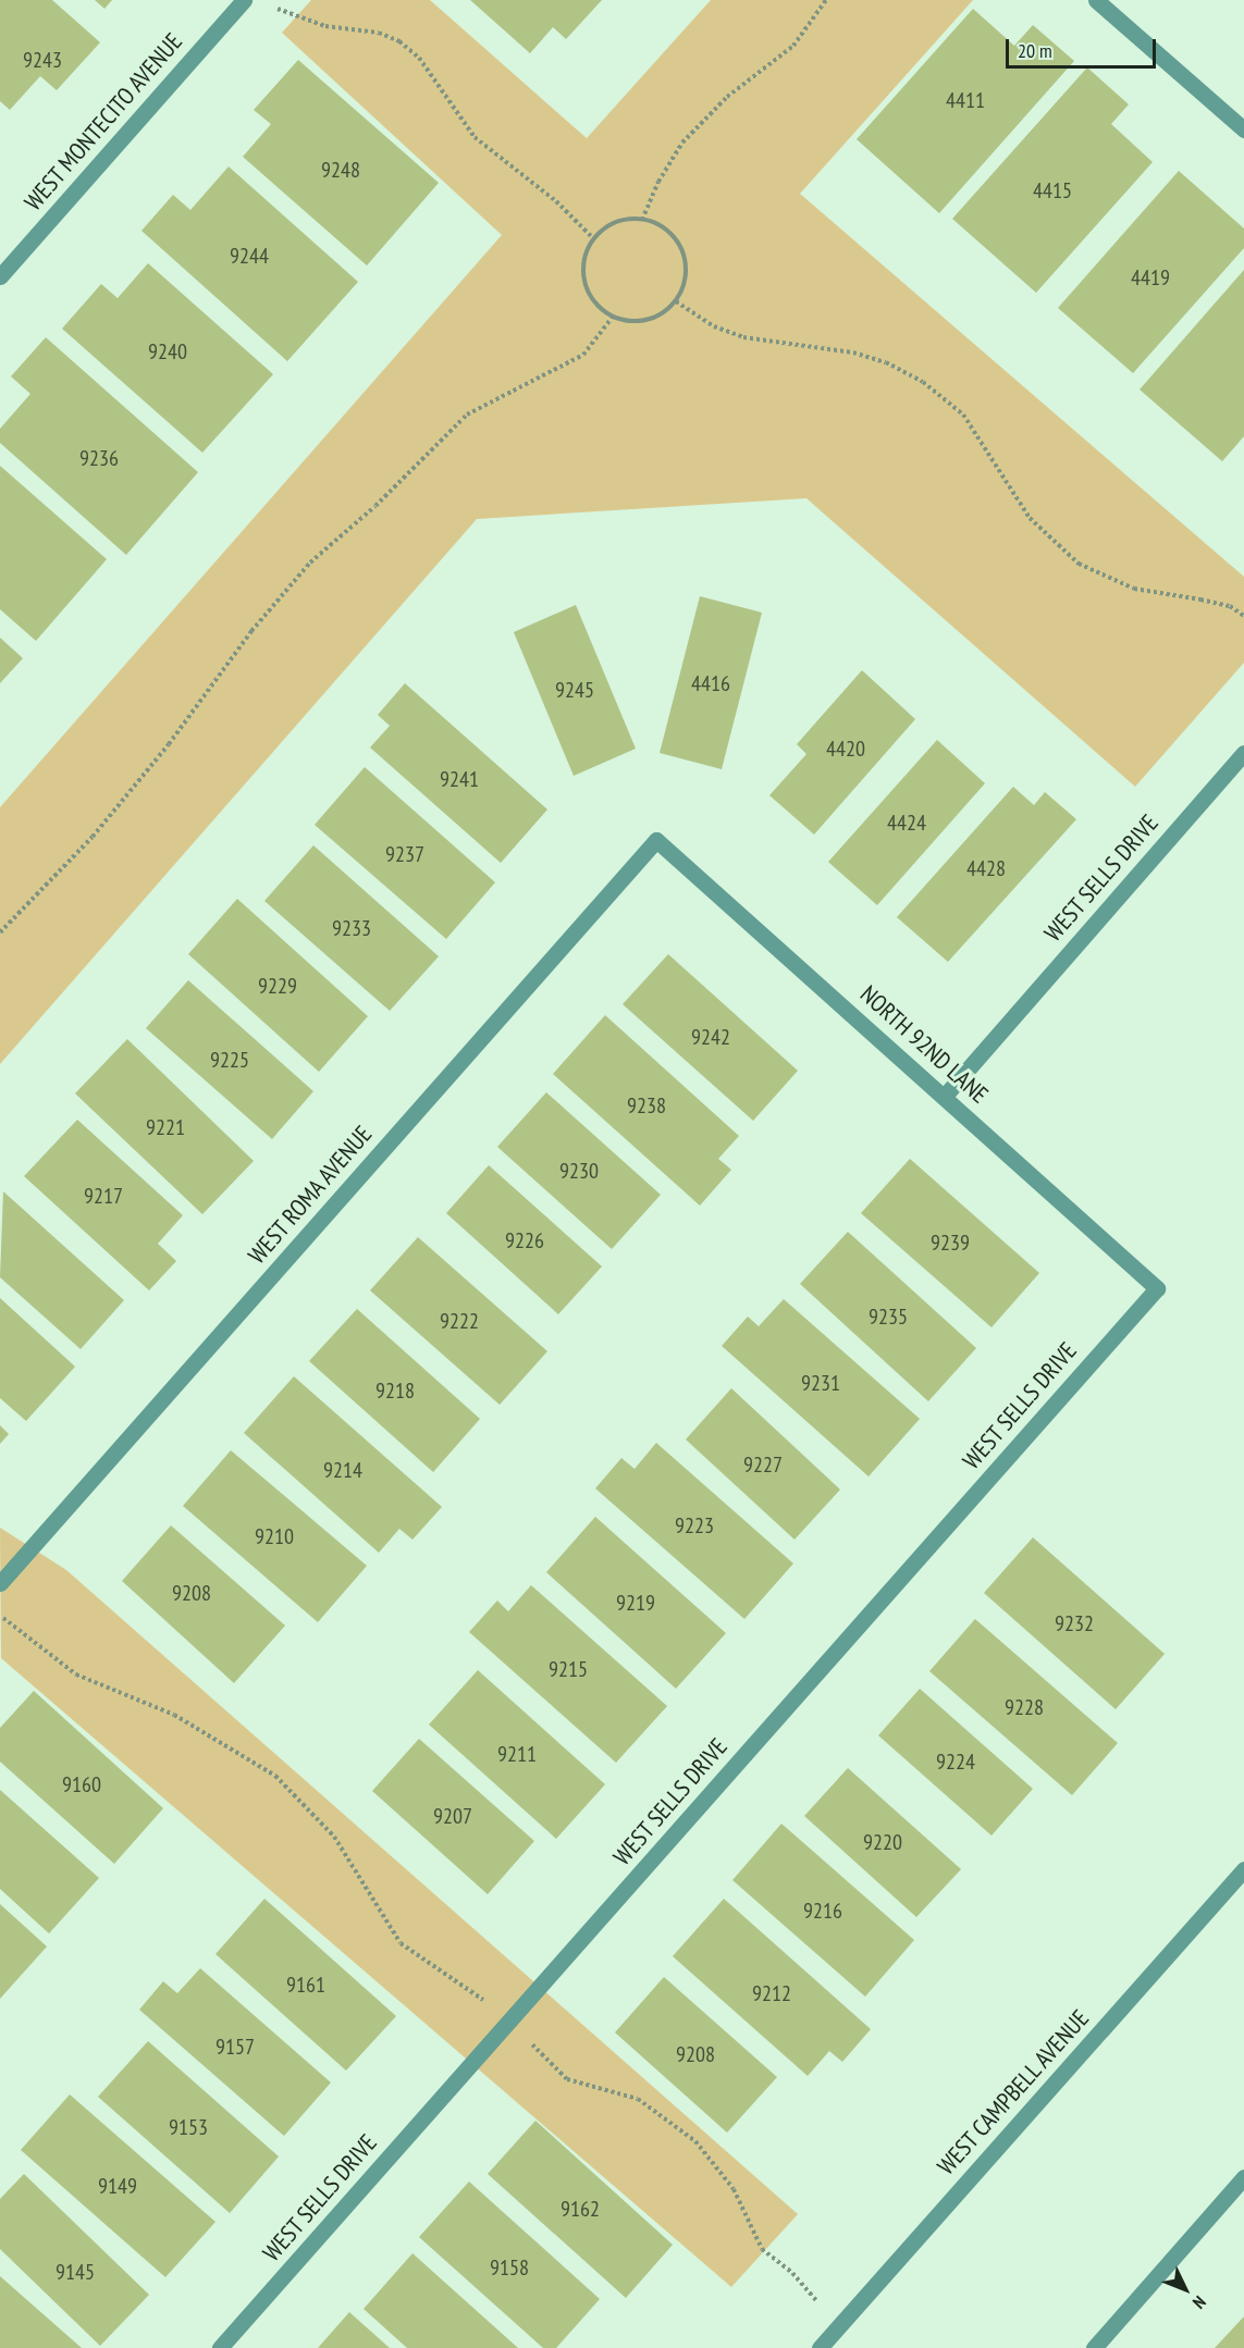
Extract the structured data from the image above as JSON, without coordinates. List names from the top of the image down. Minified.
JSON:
{"streets":{"street":["WEST MONTECITO AVENUE","WEST SELLS DRIVE","NORTH 92ND LANE","WEST ROMA AVENUE","WEST CAMPBELL AVENUE"]},"crossings":[["WEST SELLS DRIVE","NORTH 92ND LANE"],["NORTH 92ND LANE","WEST ROMA AVENUE"]],"house_numbers":["9243","4411","9248","4415","9244","4419","9240","9236","4416","9245","4420","9241","4424","9237","4428","9233","9229","9242","9225","9238","9221","9230","9217","9226","9239","9235","9222","9231","9218","9227","9214","9223","9210","9208","9219","9232","9215","9228","9211","9224","9160","9207","9220","9216","9161","9212","9157","9208","9153","9149","9162","9158","9145"],"scale_bar":"20 m","north":"bottom right"}
